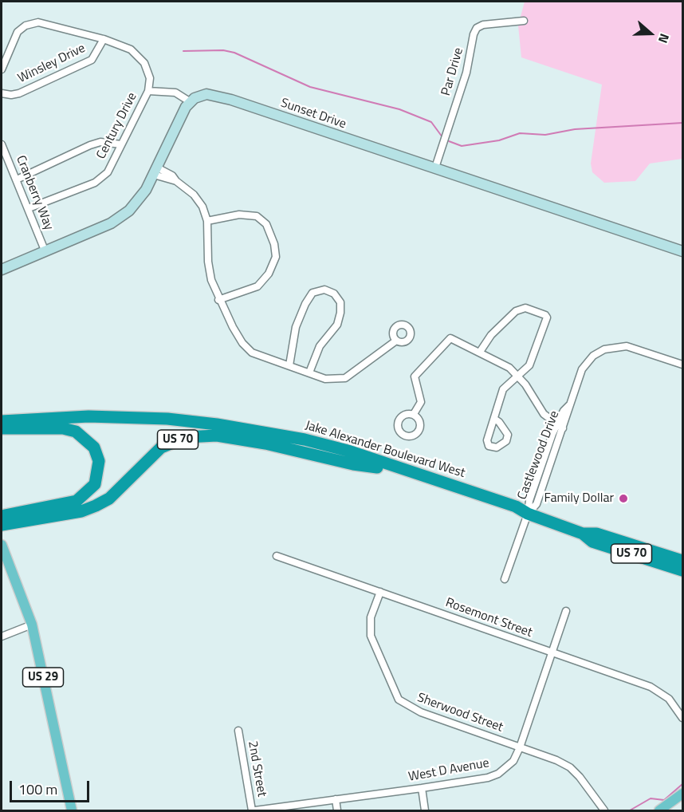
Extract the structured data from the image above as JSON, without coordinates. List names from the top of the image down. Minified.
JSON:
{"streets":{"highway":["US 70","Jake Alexander Boulevard West"],"main road":["US 29"],"street":["Winsley Drive","Par Drive","Sunset Drive","Century Drive","Cranberry Way","Castlewood Drive","Rosemont Street","Sherwood Street","2nd Street","West D Avenue"]},"crossings":[["Par Drive","Sunset Drive"],["Century Drive","Cranberry Way"],["US 70","Jake Alexander Boulevard West"],["Jake Alexander Boulevard West","Castlewood Drive"],["Rosemont Street","Sherwood Street"],["Rosemont Street","West D Avenue"],["Sherwood Street","West D Avenue"],["2nd Street","West D Avenue"]],"places":["Family Dollar"],"scale_bar":"100 m","north":"right"}
